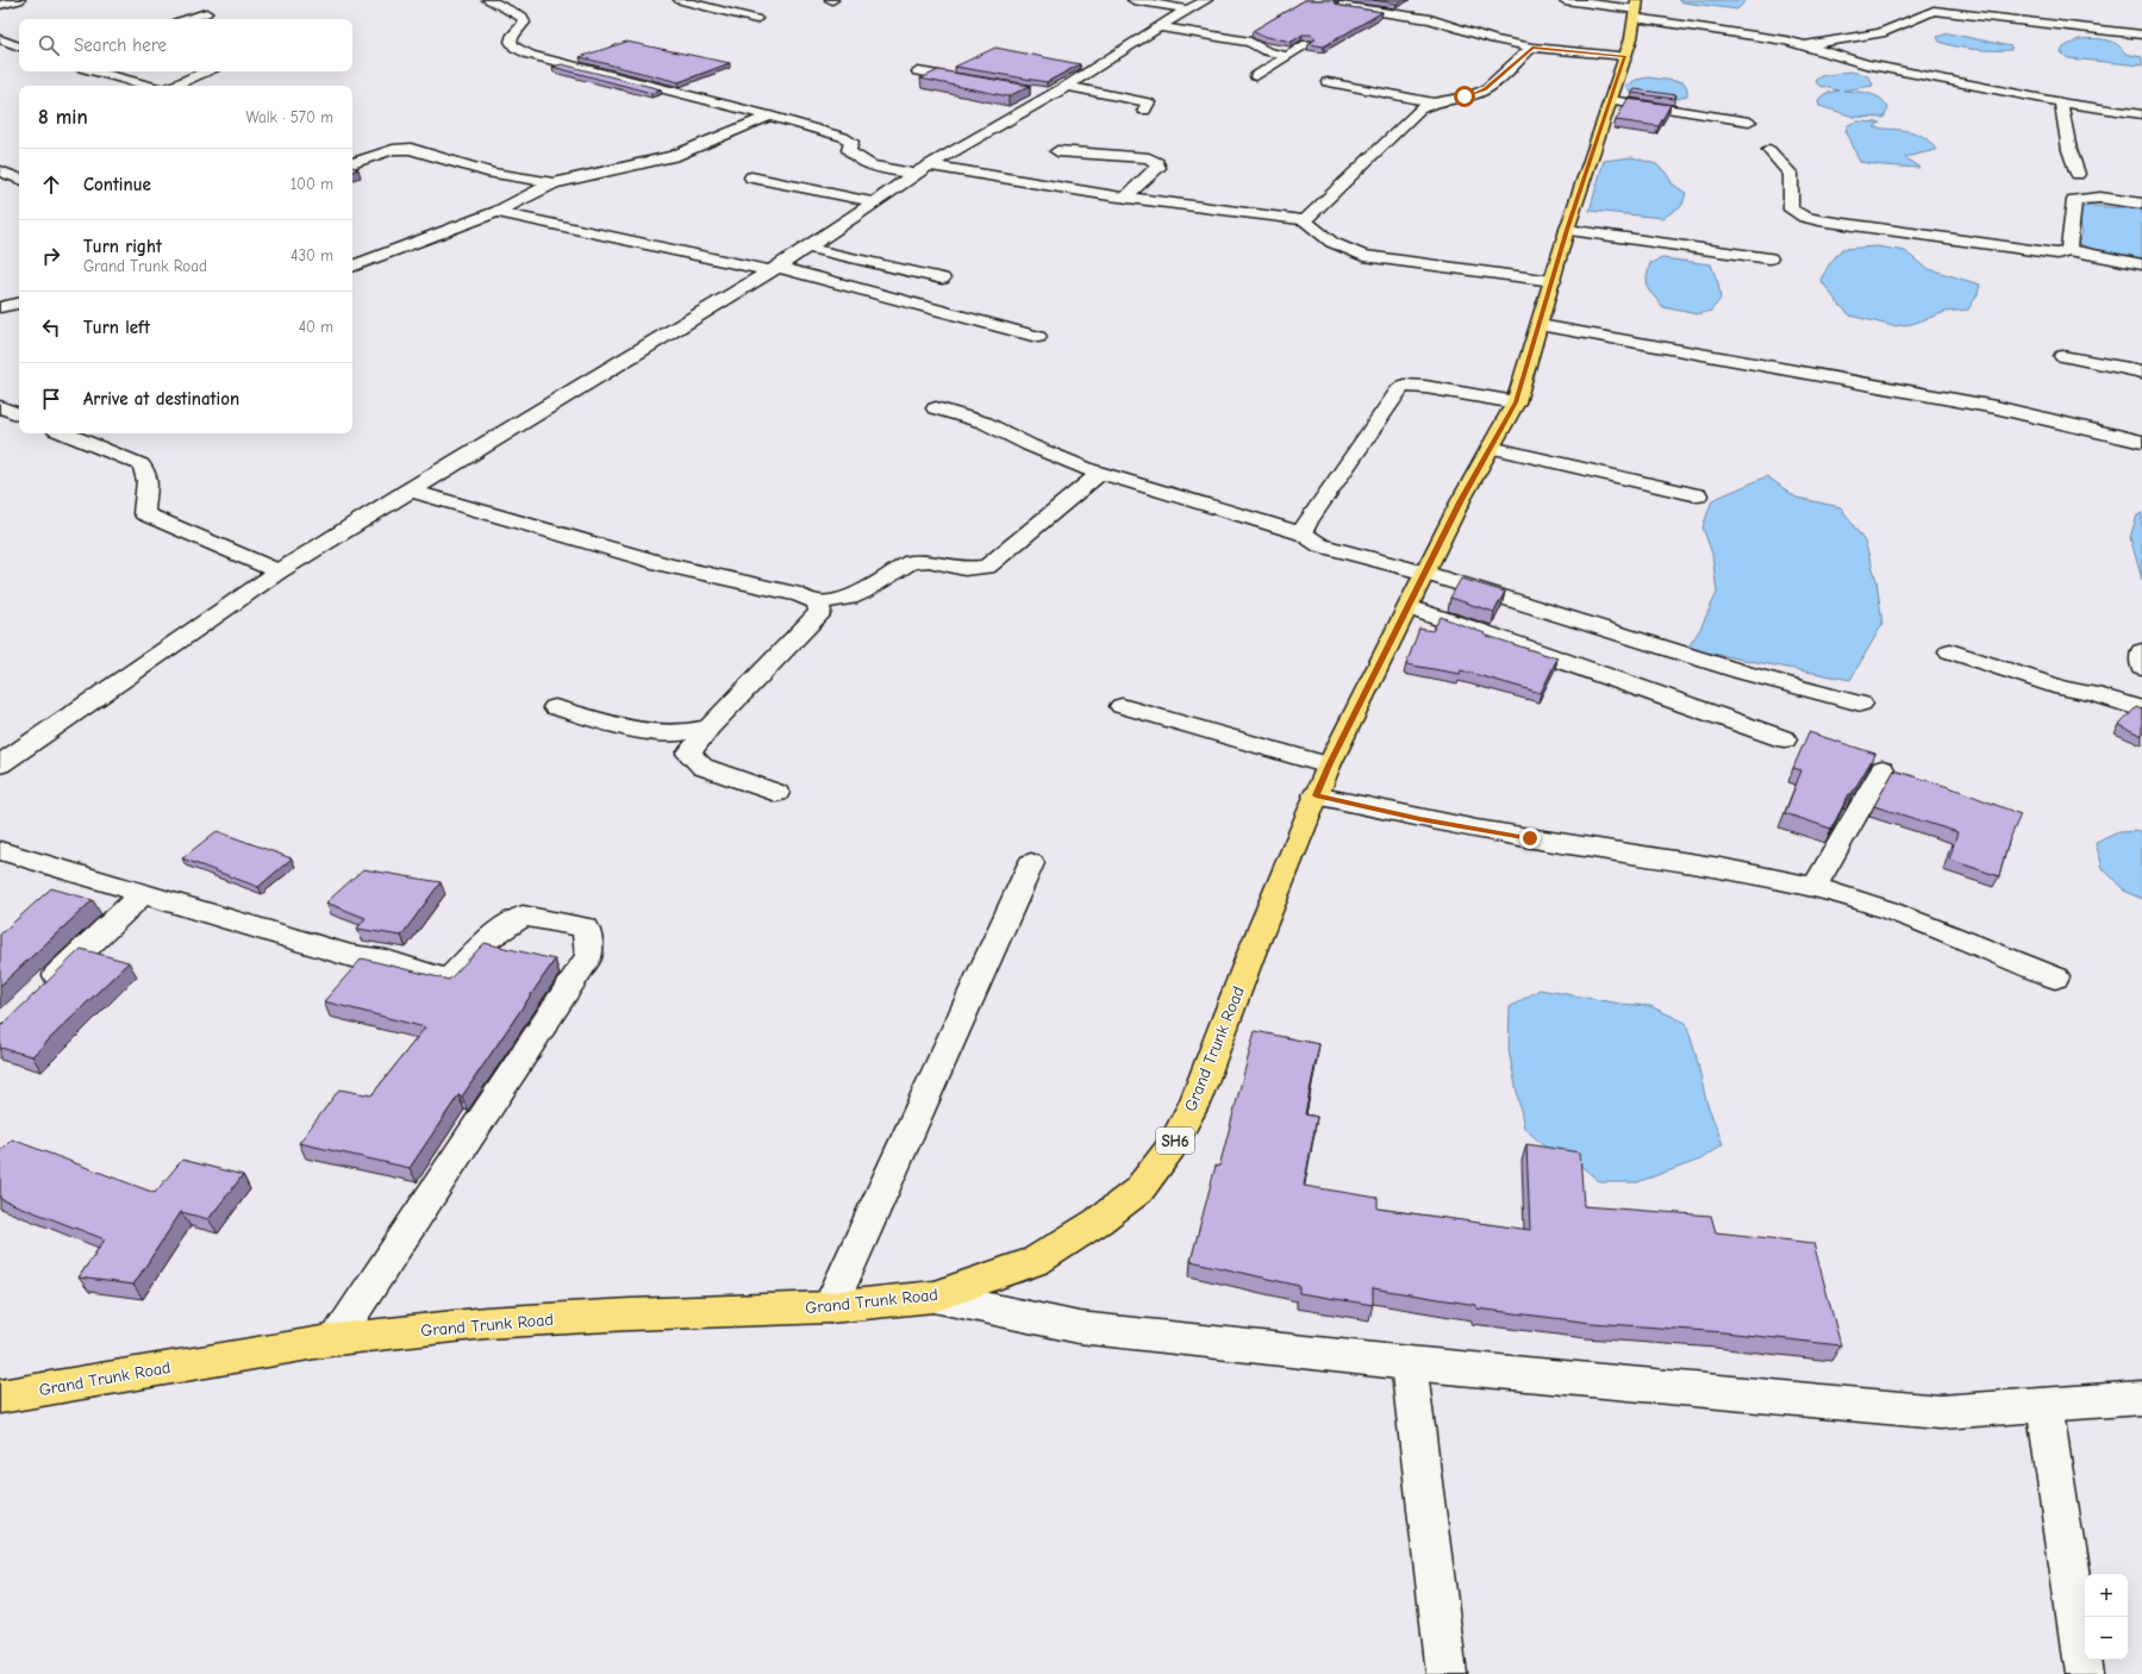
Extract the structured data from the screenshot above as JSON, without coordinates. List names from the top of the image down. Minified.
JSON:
{"streets":{"main road":["Grand Trunk Road","SH6"]},"page":{"search":"Search here","heading":["8 min","Walk · 570 m"],"list":[["Continue","100 m"],["Turn right","Grand Trunk Road","430 m"],["Turn left","40 m"],"Arrive at destination"],"map_buttons":["+","−"]}}
